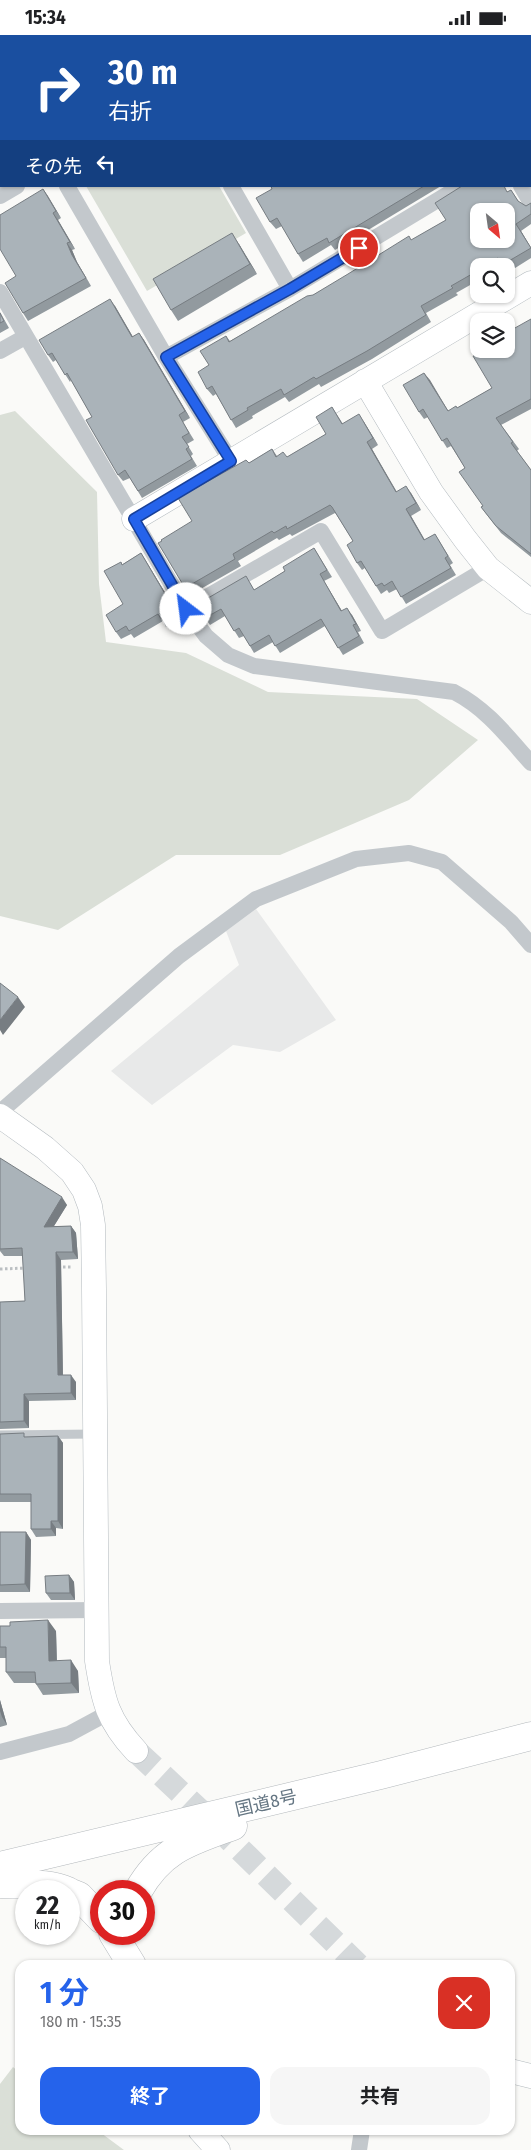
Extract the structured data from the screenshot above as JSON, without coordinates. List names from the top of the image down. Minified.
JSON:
{"streets":{"highway":["国道8号"]},"north":"bottom right","page":{"status":"15:34","turn":["30 m","右折"],"then":"その先","speed":"22 km/h","limit":"30","heading":["1 分","180 m · 15:35"],"buttons":["終了","共有"]}}
